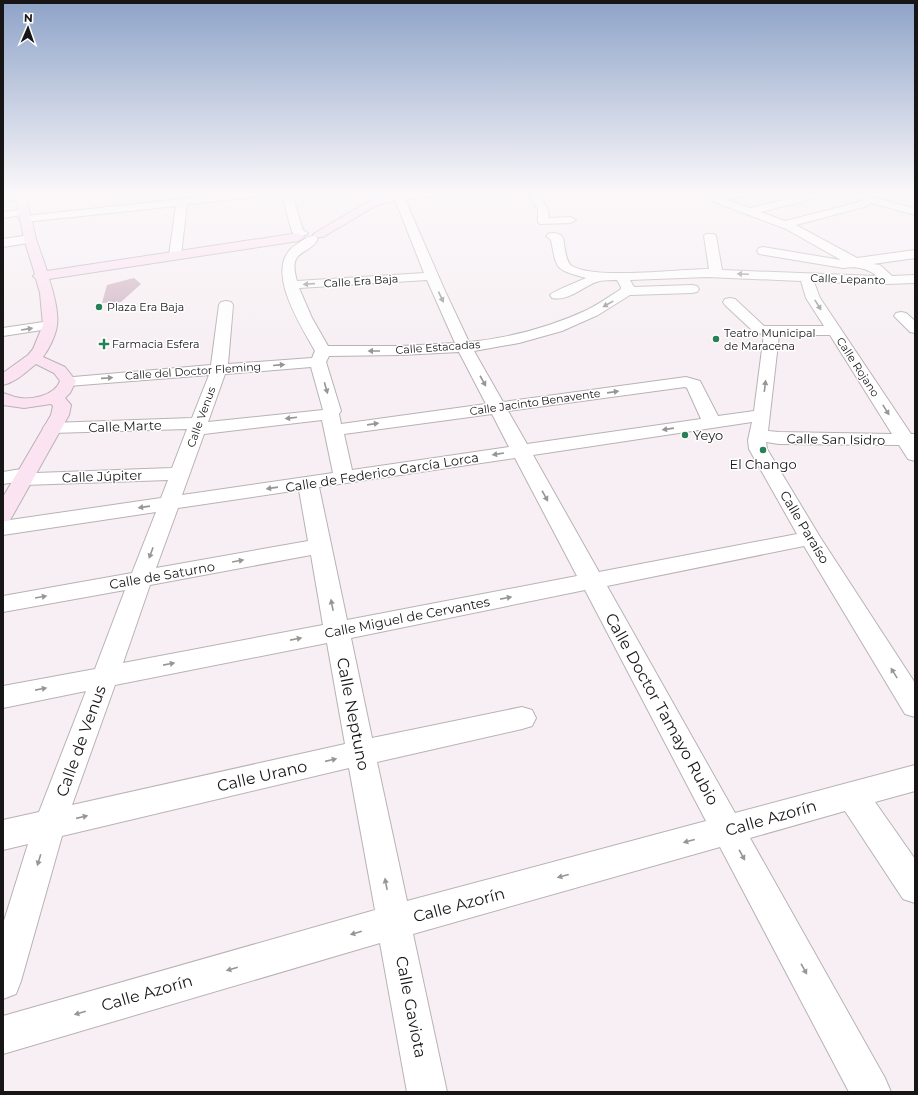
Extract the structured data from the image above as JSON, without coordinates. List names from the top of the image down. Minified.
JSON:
{"streets":{"street":["Calle Lepanto","Calle Era Baja","Calle Estacadas","Calle Rojano","Calle del Doctor Fleming","Calle Jacinto Benavente","Calle Venus","Calle Marte","Calle San Isidro","Calle de Federico García Lorca","Calle Júpiter","Calle Paraíso","Calle de Saturno","Calle Miguel de Cervantes","Calle Doctor Tamayo Rubio","Calle Neptuno","Calle de Venus","Calle Urano","Calle Azorín","Calle Gaviota"]},"crossings":[["Calle Lepanto","Calle Rojano"],["Calle Era Baja","Calle Doctor Tamayo Rubio"],["Calle Estacadas","Calle del Doctor Fleming"],["Calle Estacadas","Calle Doctor Tamayo Rubio"],["Calle Rojano","Calle San Isidro"],["Calle del Doctor Fleming","Calle Venus"],["Calle Jacinto Benavente","Calle Marte"],["Calle Jacinto Benavente","Calle de Federico García Lorca"],["Calle Jacinto Benavente","Calle Doctor Tamayo Rubio"],["Calle Venus","Calle Marte"],["Calle Venus","Calle de Federico García Lorca"],["Calle Venus","Calle Júpiter"],["Calle Venus","Calle de Venus"],["Calle San Isidro","Calle de Federico García Lorca"],["Calle San Isidro","Calle Paraíso"],["Calle de Federico García Lorca","Calle Paraíso"],["Calle de Federico García Lorca","Calle Doctor Tamayo Rubio"],["Calle de Federico García Lorca","Calle Neptuno"],["Calle de Federico García Lorca","Calle de Venus"],["Calle Paraíso","Calle Miguel de Cervantes"],["Calle de Saturno","Calle Neptuno"],["Calle de Saturno","Calle de Venus"],["Calle Miguel de Cervantes","Calle Doctor Tamayo Rubio"],["Calle Miguel de Cervantes","Calle Neptuno"],["Calle Miguel de Cervantes","Calle de Venus"],["Calle Doctor Tamayo Rubio","Calle Azorín"],["Calle Neptuno","Calle Urano"],["Calle Neptuno","Calle Azorín"],["Calle Neptuno","Calle Gaviota"],["Calle de Venus","Calle Urano"],["Calle Azorín","Calle Gaviota"]],"one_way":["Calle Era Baja","Calle Estacadas","Calle Rojano","Calle Paraíso","Calle de Saturno","Calle Miguel de Cervantes","Calle Neptuno","Calle de Venus","Calle Urano","Calle Azorín"],"places":{"other":["Plaza Era Baja","Teatro Municipal de Maracena","Yeyo","El Chango"],"health":["Farmacia Esfera"]},"north":"top"}
